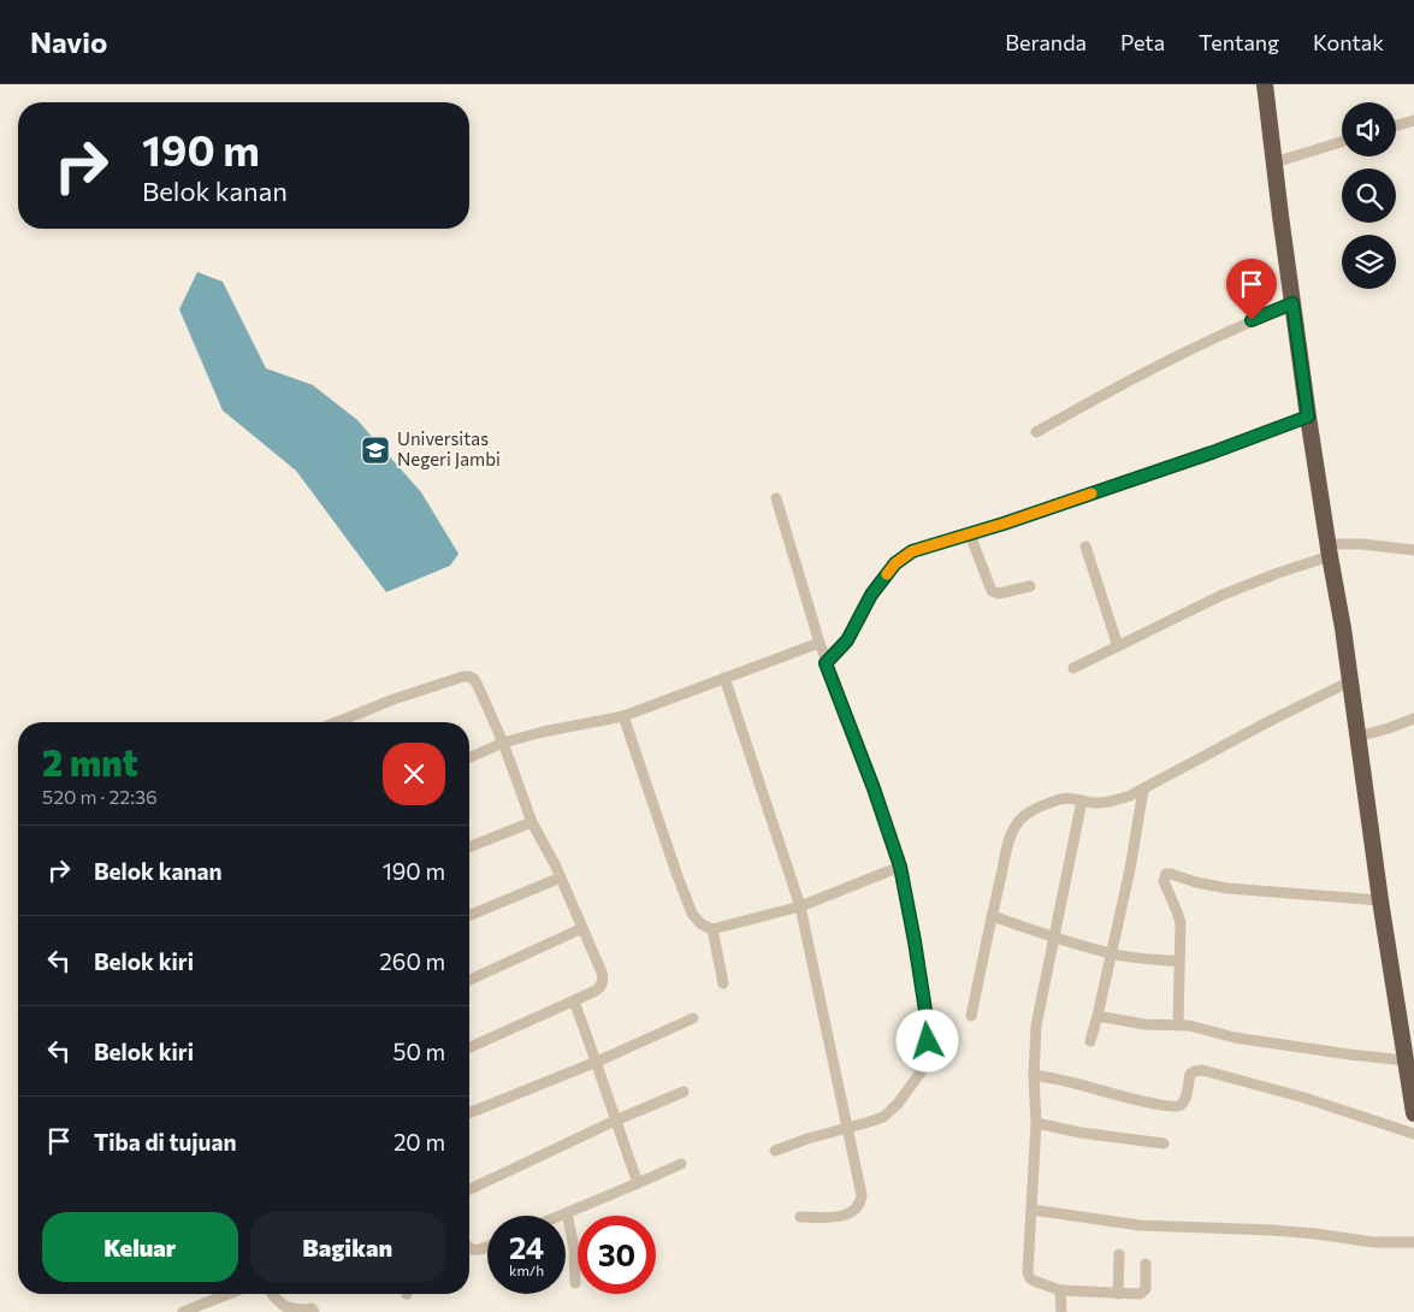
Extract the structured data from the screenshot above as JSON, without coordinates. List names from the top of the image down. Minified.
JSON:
{"places":{"school or university":["Universitas Negeri Jambi"]},"page":{"header":"Navio","nav":["Beranda","Peta","Tentang","Kontak"],"turn":["190 m","Belok kanan"],"heading":["2 mnt","520 m · 22:36"],"list":[{"name":"Belok kanan","value":"190 m"},{"name":"Belok kiri","value":"260 m"},{"name":"Belok kiri","value":"50 m"},{"name":"Tiba di tujuan","value":"20 m"}],"buttons":["Keluar","Bagikan"],"speed":"24 km/h","limit":"30"}}
